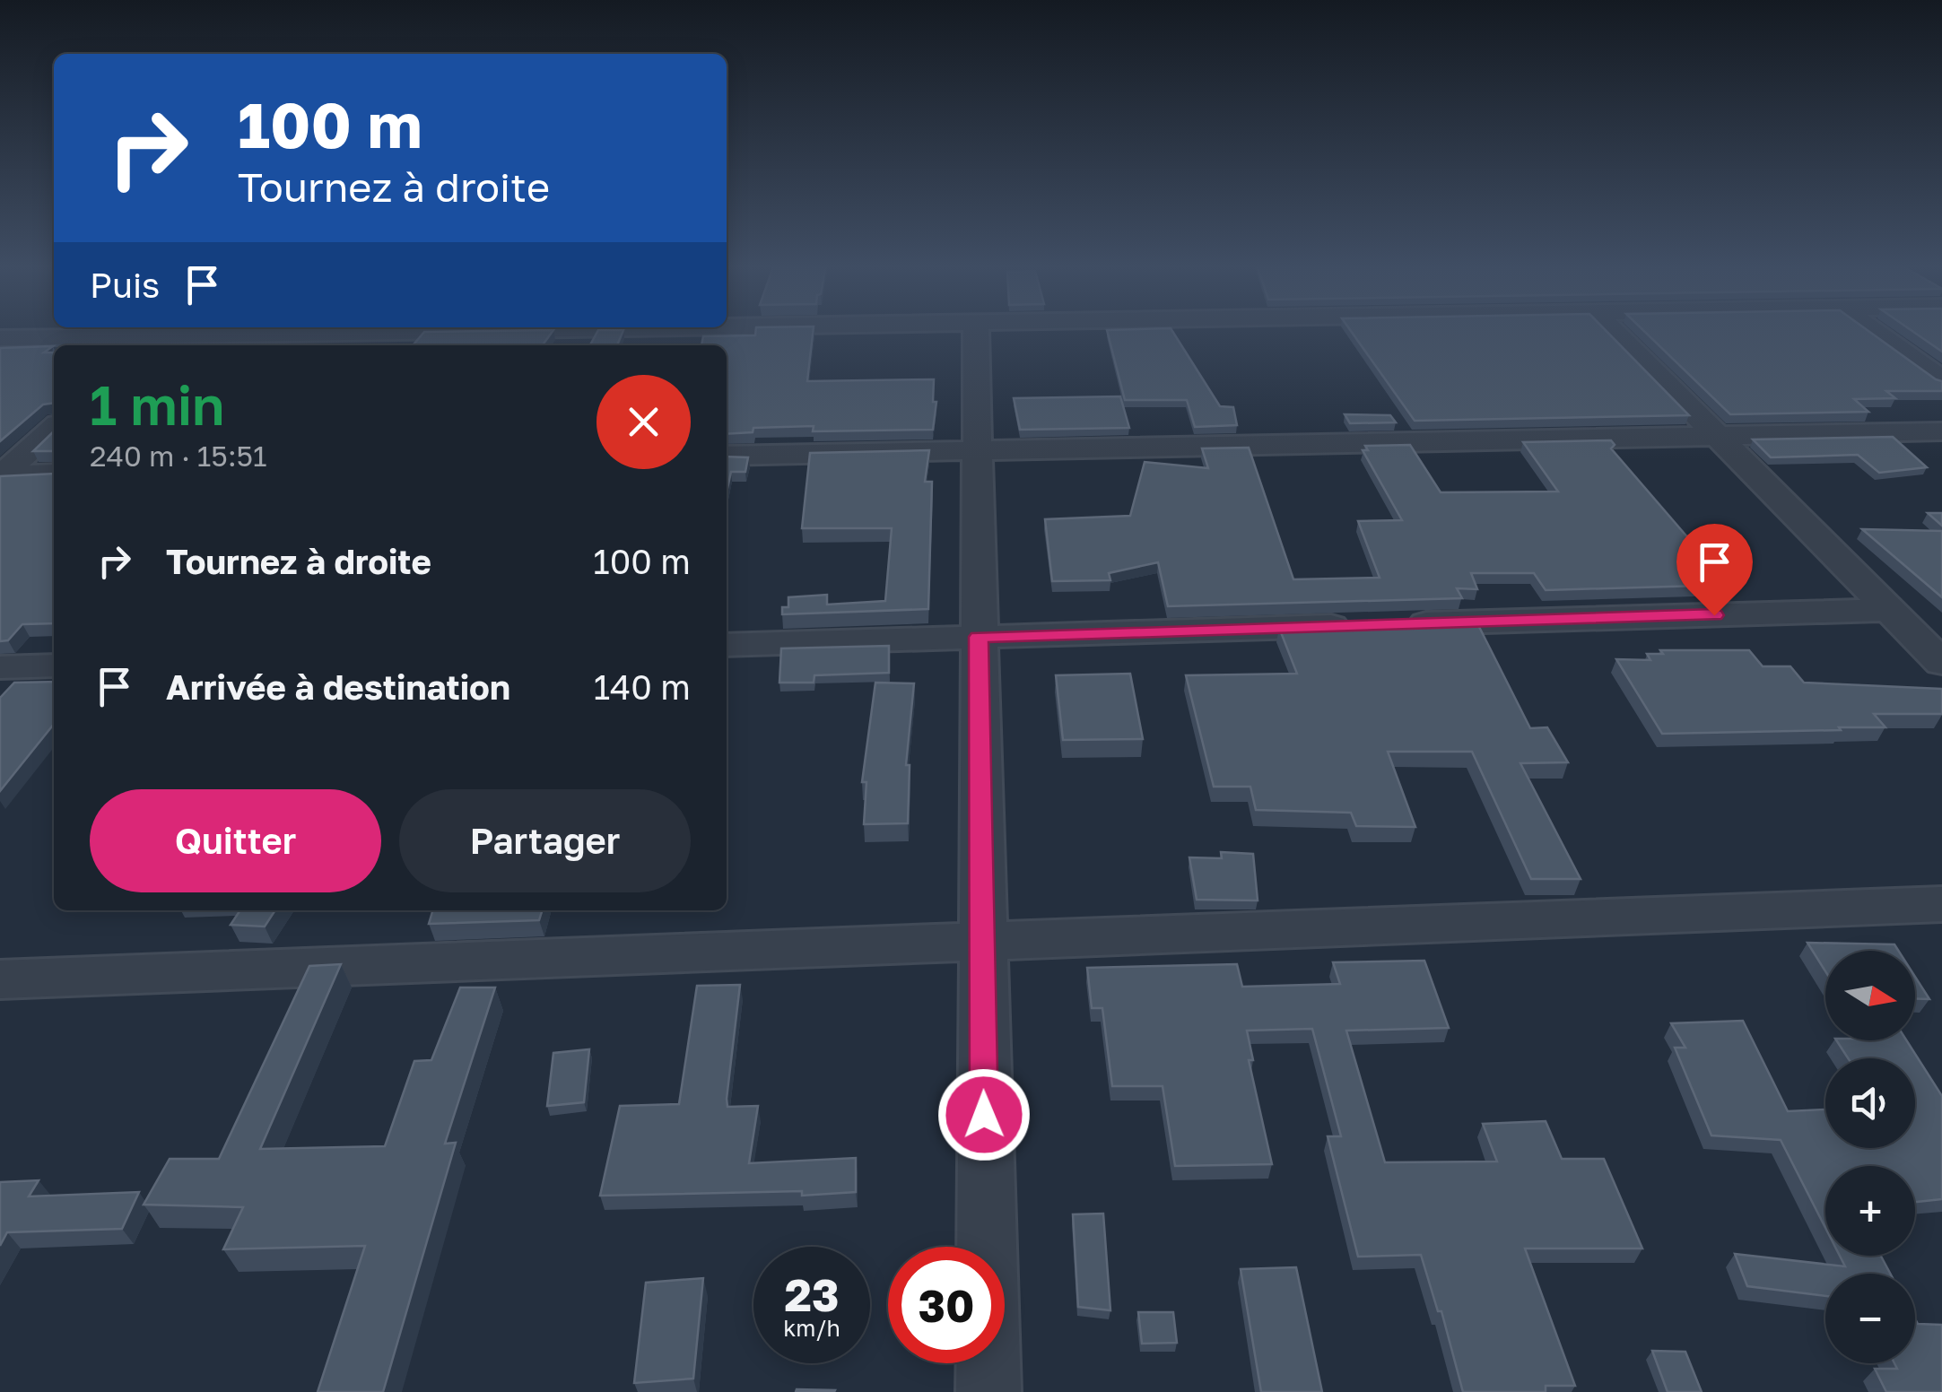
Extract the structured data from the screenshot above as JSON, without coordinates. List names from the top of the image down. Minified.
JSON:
{"north":"right","page":{"turn":["100 m","Tournez à droite"],"then":"Puis","heading":["1 min","240 m · 15:51"],"list":[{"name":"Tournez à droite","value":"100 m"},{"name":"Arrivée à destination","value":"140 m"}],"buttons":["Quitter","Partager"],"map_buttons":["+","−"],"speed":"23 km/h","limit":"30"}}
